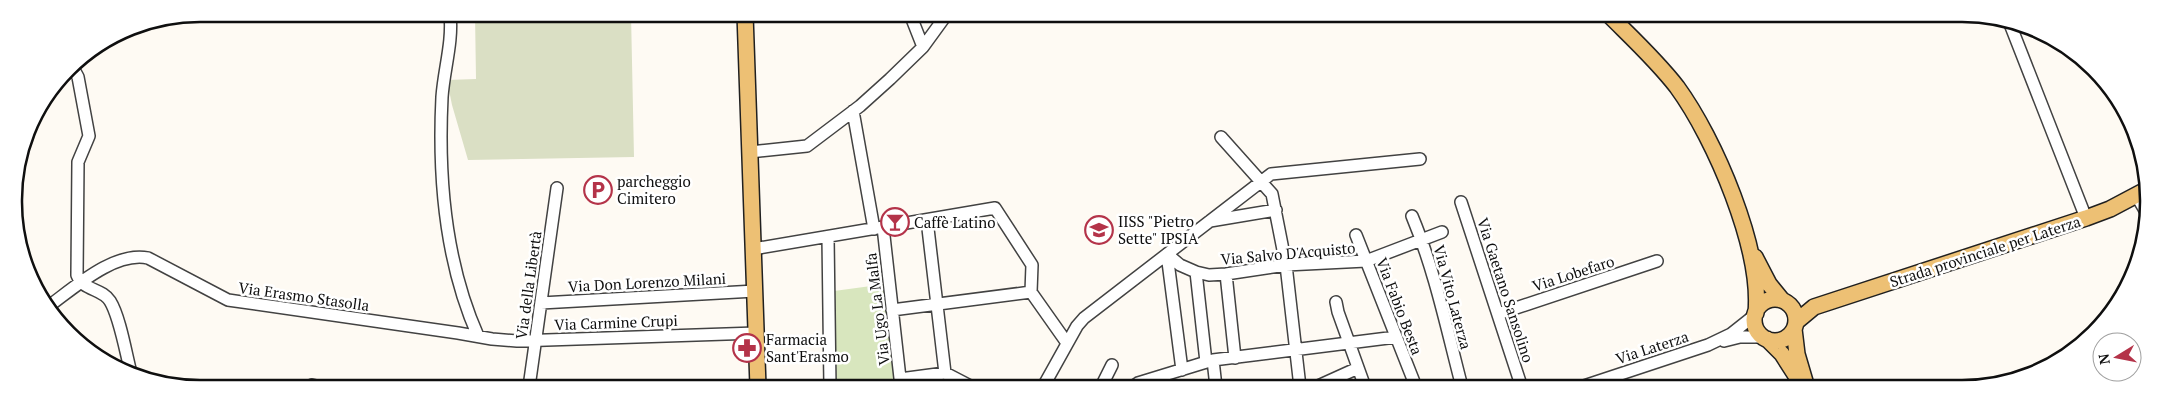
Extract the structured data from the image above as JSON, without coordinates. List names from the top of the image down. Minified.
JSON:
{"streets":{"main road":["Strada provinciale per Laterza"],"street":["Via Salvo D'Acquisto","Via Lobefaro","Via Don Lorenzo Milani","Via della Libertà","Via Gaetano Sansolino","Via Erasmo Stasolla","Via Vito Laterza","Via Fabio Besta","Via Ugo La Malfa","Via Carmine Crupi","Via Laterza"]},"crossings":[["Via Salvo D'Acquisto","Via Vito Laterza"],["Via Salvo D'Acquisto","Via Fabio Besta"],["Via Lobefaro","Via Gaetano Sansolino"],["Via Don Lorenzo Milani","Via della Libertà"],["Via della Libertà","Via Carmine Crupi"],["Via Erasmo Stasolla","Via Carmine Crupi"]],"places":{"parking":["parcheggio Cimitero"],"bar":["Caffè Latino"],"school or university":["IISS \"Pietro Sette\" IPSIA"],"pharmacy":["Farmacia Sant'Erasmo"]},"north":"left"}
